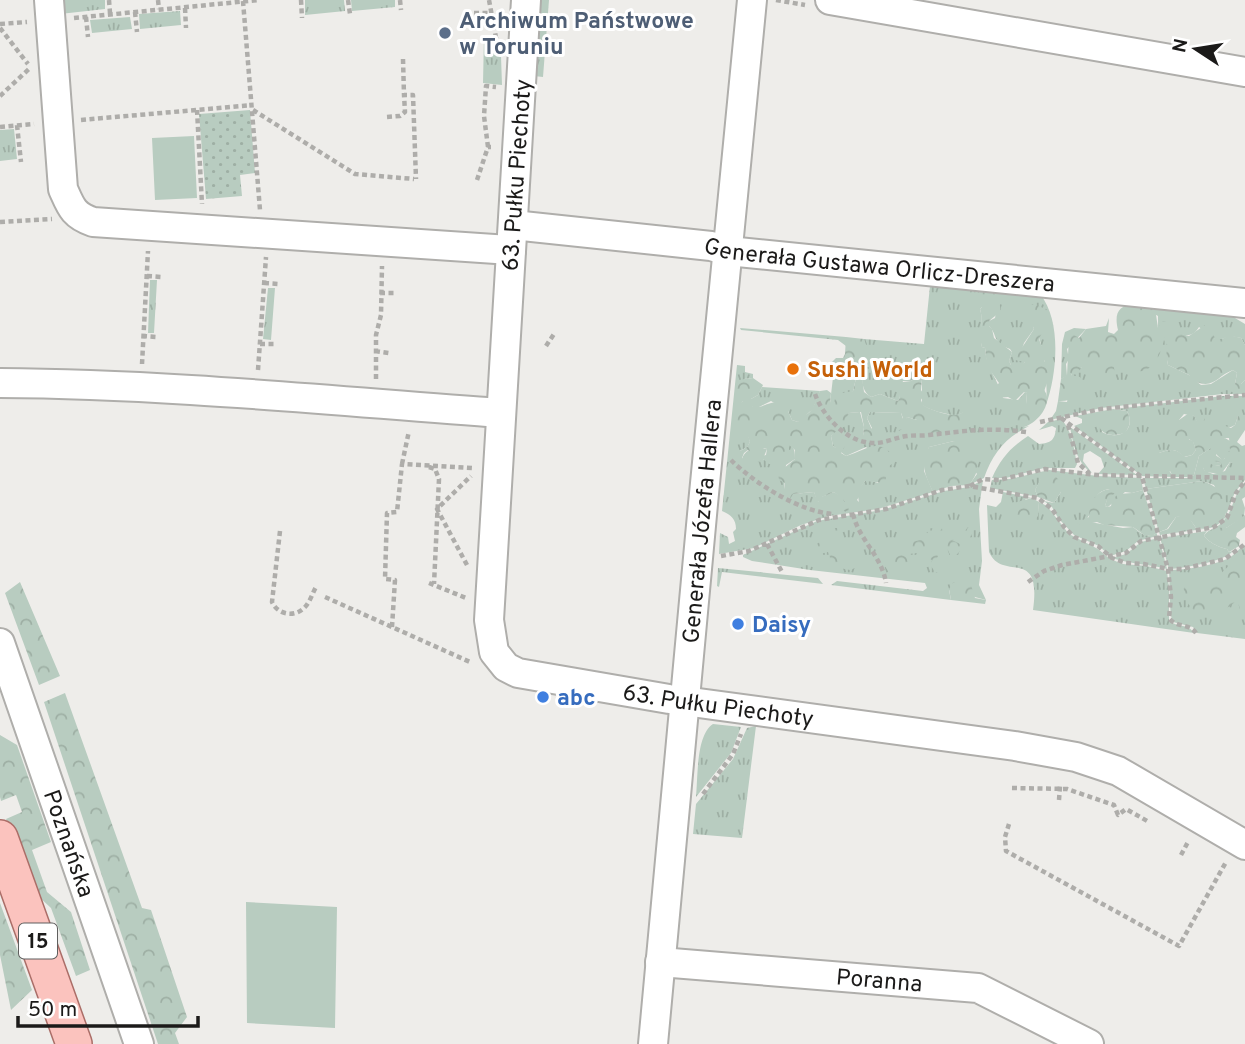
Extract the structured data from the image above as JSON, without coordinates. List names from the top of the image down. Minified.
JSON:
{"streets":{"main road":["15"],"street":["63. Pułku Piechoty","Generała Gustawa Orlicz-Dreszera","Generała Józefa Hallera","Poznańska","Poranna"]},"crossings":[["63. Pułku Piechoty","Generała Gustawa Orlicz-Dreszera"],["63. Pułku Piechoty","Generała Józefa Hallera"],["Generała Gustawa Orlicz-Dreszera","Generała Józefa Hallera"],["Generała Józefa Hallera","Poranna"]],"places":["Archiwum Państwowe w Toruniu","Sushi World","Daisy","abc"],"scale_bar":"50 m","north":"left"}
